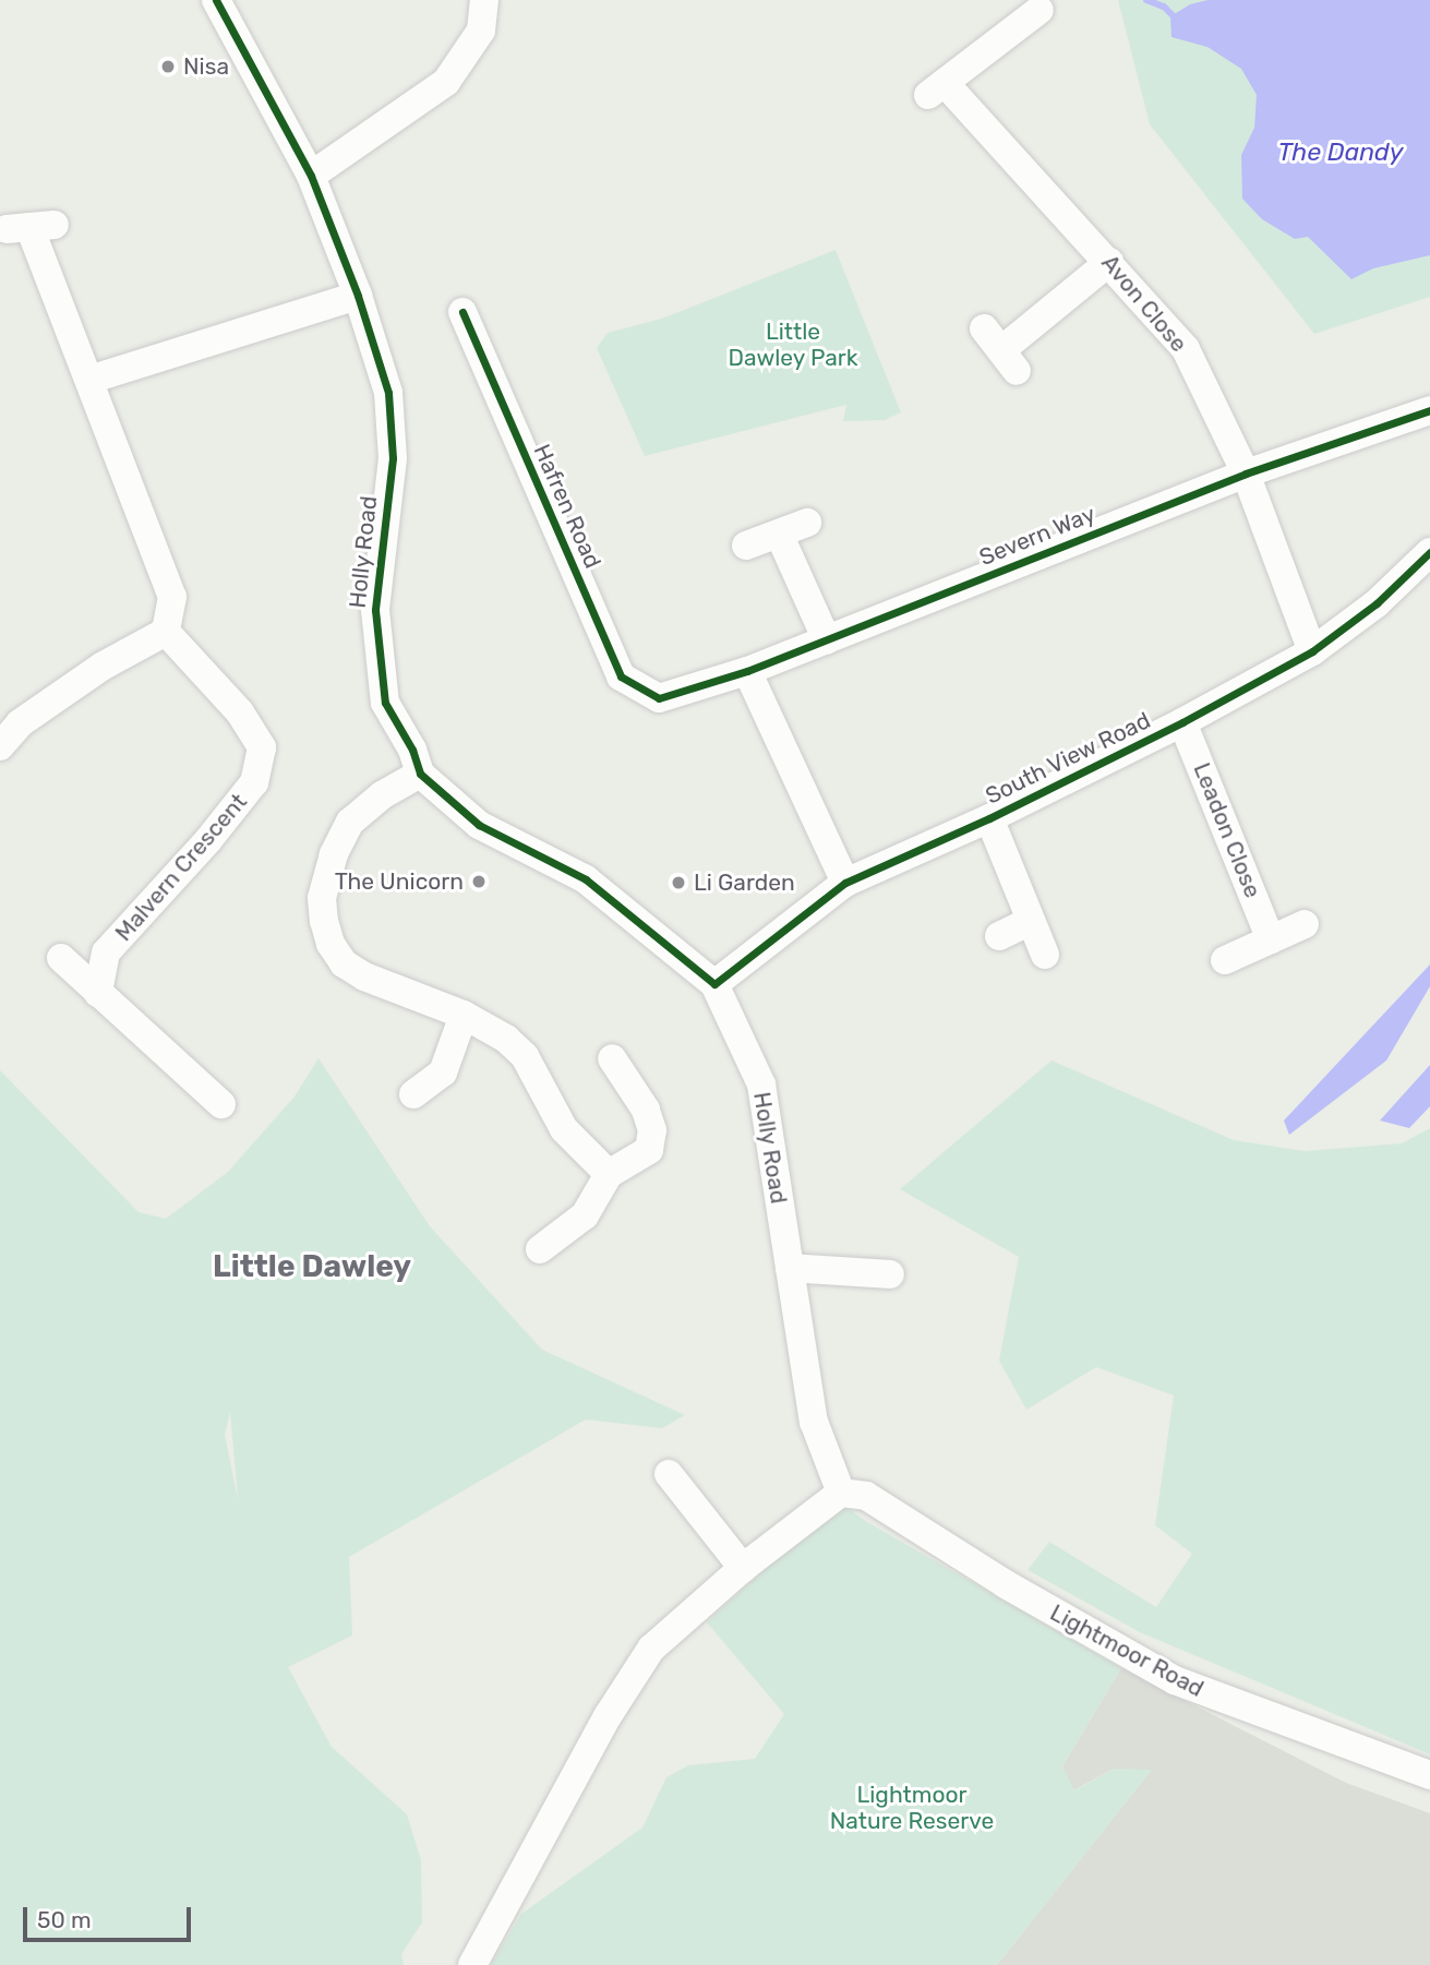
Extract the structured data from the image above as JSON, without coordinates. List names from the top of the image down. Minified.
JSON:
{"streets":{"street":["Avon Close","Hafren Road","Severn Way","Holly Road","South View Road","Leadon Close","Malvern Crescent","Lightmoor Road"]},"crossings":[["Avon Close","Severn Way"],["Avon Close","South View Road"],["Hafren Road","Severn Way"],["Holly Road","South View Road"],["Holly Road","Lightmoor Road"],["South View Road","Leadon Close"]],"districts":["Little Dawley"],"water":["The Dandy"],"parks":["Little Dawley Park","Lightmoor Nature Reserve"],"places":["Nisa","The Unicorn","Li Garden"],"scale_bar":"50 m"}
